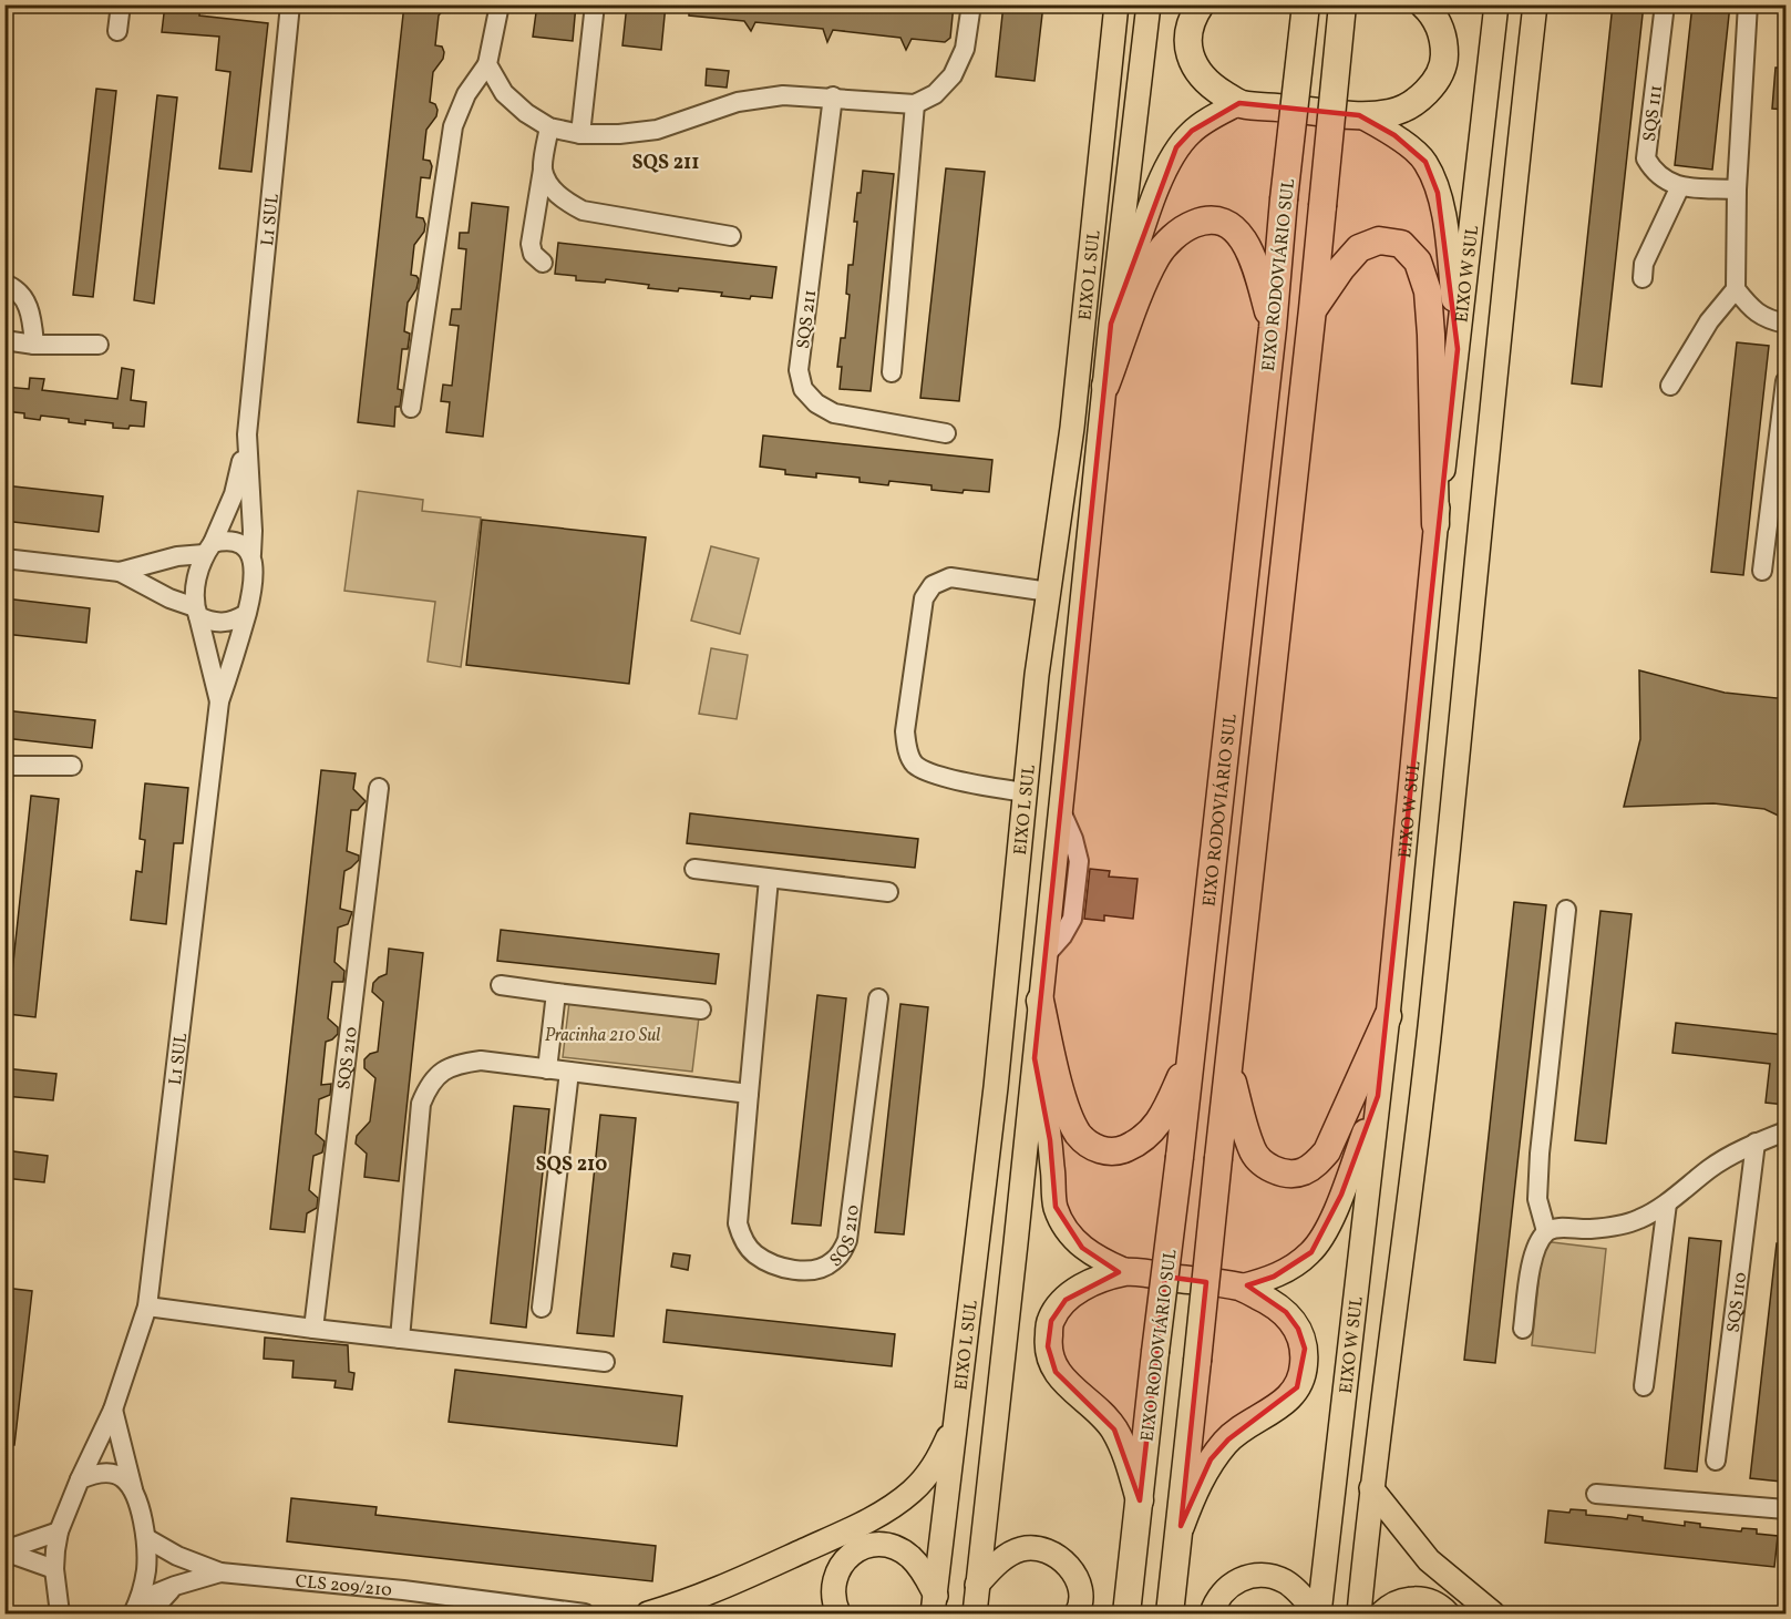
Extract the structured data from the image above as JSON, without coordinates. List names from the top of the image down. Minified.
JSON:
{"streets":{"highway":["EIXO RODOVIÁRIO SUL"],"main road":["EIXO W SUL","EIXO L SUL"],"street":["SQS 111","L1 SUL","SQS 211","SQS 210","SQS 110","CLS 209/210"]},"districts":["SQS 211","SQS 210"],"parks":["Pracinha 210 Sul"]}
